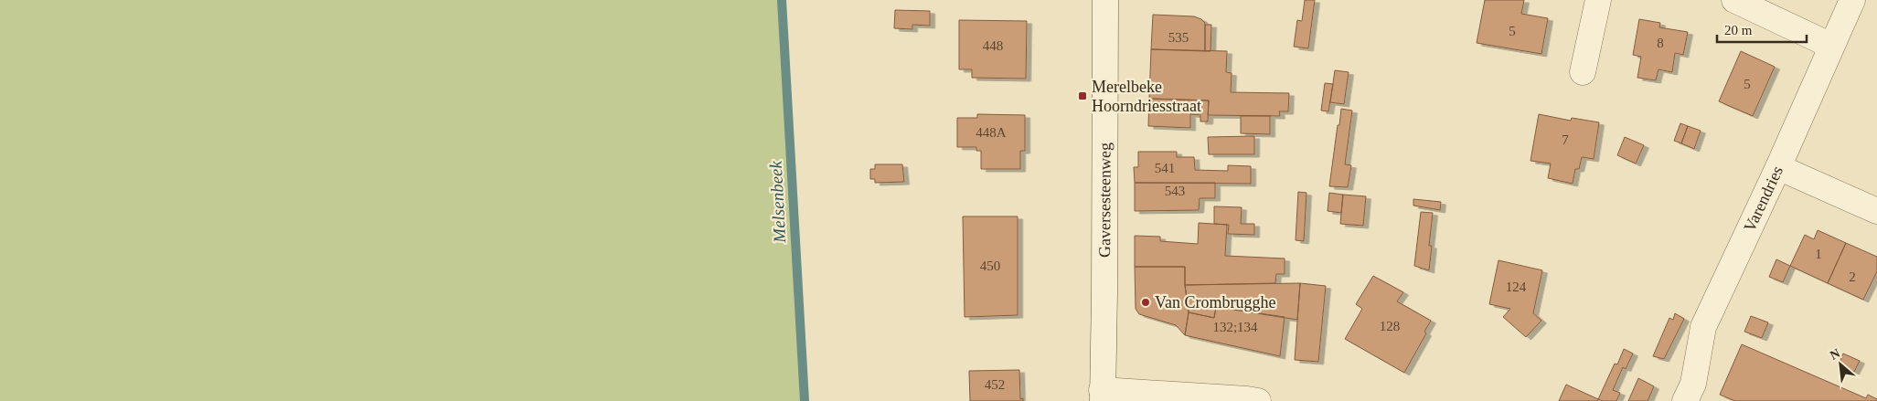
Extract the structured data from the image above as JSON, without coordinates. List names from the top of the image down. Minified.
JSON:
{"streets":{"street":["Varendries","Gaversesteenweg"]},"water":["Melsenbeek"],"places":{"transit":["Merelbeke Hoorndriesstraat"],"other":["Van Crombrugghe"]},"house_numbers":["5","535","8","448","5","448A","7","541","543","1","450","2","124","128","132;134","452"],"scale_bar":"20 m","north":"top left"}
